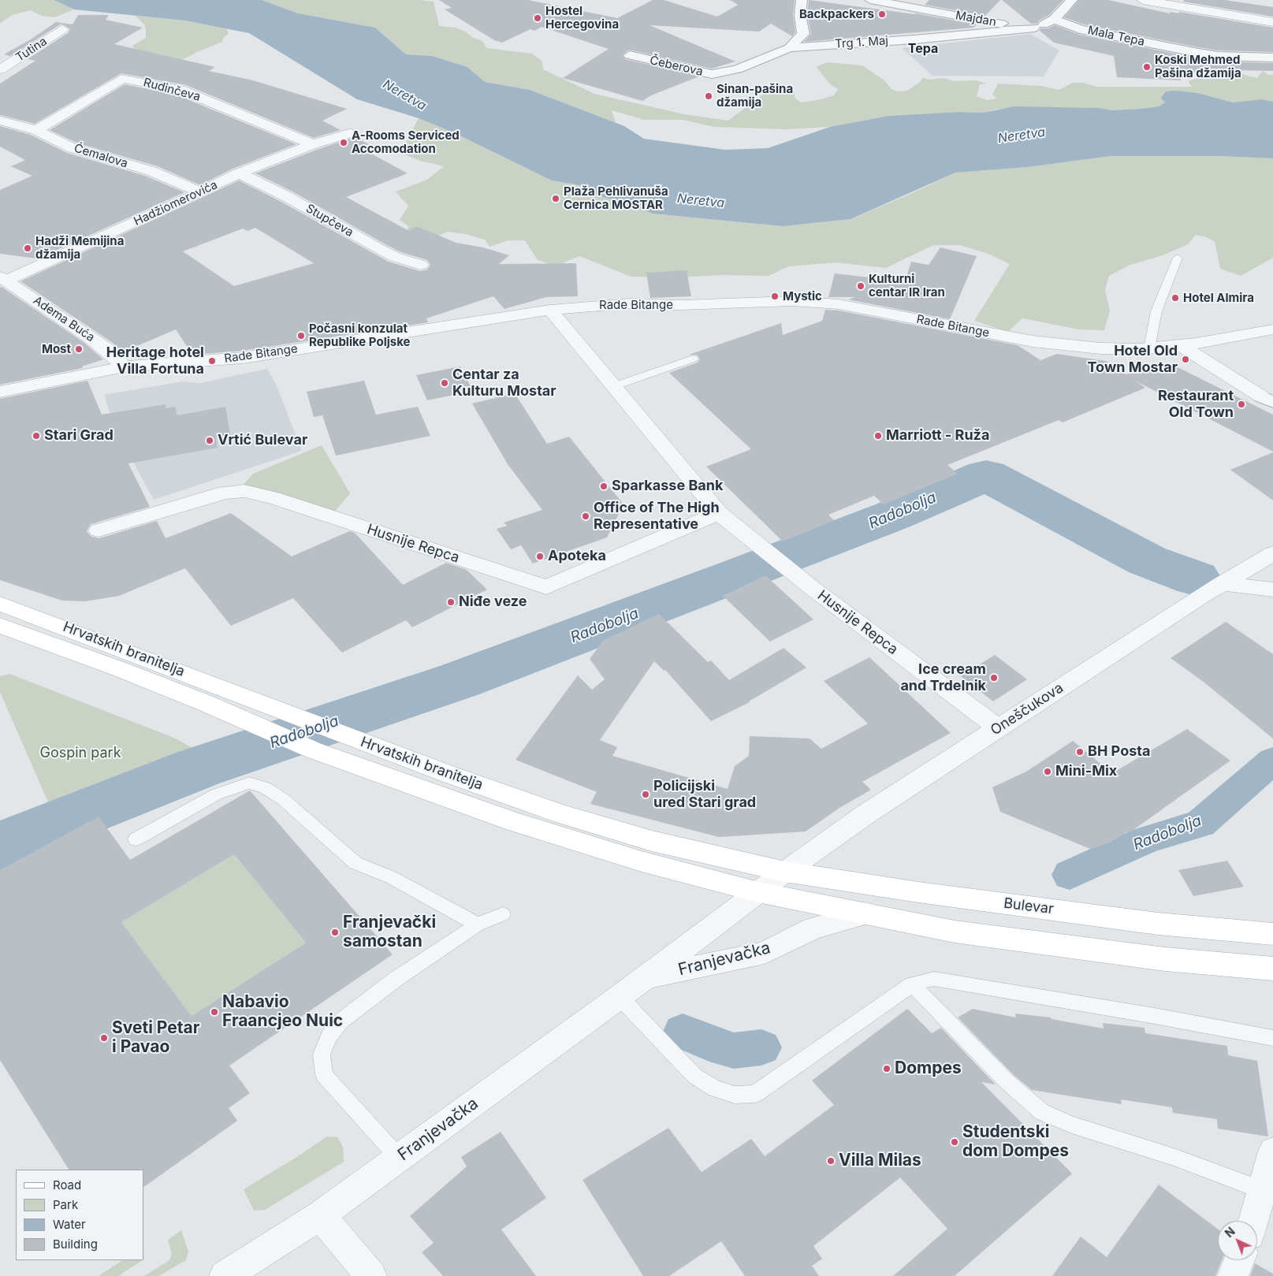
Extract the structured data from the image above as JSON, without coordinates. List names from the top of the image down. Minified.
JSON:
{"streets":{"main road":["Hrvatskih branitelja","Bulevar"],"street":["Majdan","Mala Tepa","Trg 1. Maj","Tutina","Čeberova","Rudinčeva","Ćemalova","Hadžiomerovića","Stupčeva","Rade Bitange","Adema Buća","Husnije Repca","Oneščukova","Franjevačka"]},"crossings":[["Majdan","Mala Tepa"],["Majdan","Trg 1. Maj"],["Trg 1. Maj","Čeberova"],["Rudinčeva","Ćemalova"],["Rudinčeva","Hadžiomerovića"],["Ćemalova","Hadžiomerovića"],["Hadžiomerovića","Stupčeva"],["Hadžiomerovića","Adema Buća"],["Rade Bitange","Adema Buća"],["Rade Bitange","Husnije Repca"],["Husnije Repca","Oneščukova"],["Hrvatskih branitelja","Oneščukova"],["Hrvatskih branitelja","Bulevar"],["Hrvatskih branitelja","Franjevačka"],["Oneščukova","Bulevar"],["Oneščukova","Franjevačka"],["Bulevar","Franjevačka"]],"districts":["Tepa"],"water":["Neretva","Radobolja"],"parks":["Gospin park"],"places":["Backpackers","Hostel Hercegovina","Koski Mehmed Pašina džamija","Sinan-pašina džamija","A-Rooms Serviced Accomodation","Plaža Pehlivanuša Cernica MOSTAR","Hadži Memijina džamija","Kulturni centar IR Iran","Mystic","Hotel Almira","Počasni konzulat Republike Poljske","Most","Hotel Old Town Mostar","Heritage hotel Villa Fortuna","Centar za Kulturu Mostar","Restaurant Old Town","Stari Grad","Marriott - Ruža","Vrtić Bulevar","Sparkasse Bank","Office of The High Representative","Apoteka","Niđe veze","Ice cream and Trdelnik","BH Posta","Mini-Mix","Policijski ured Stari grad","Franjevački samostan","Nabavio Fraancjeo Nuic","Sveti Petar i Pavao","Dompes","Studentski dom Dompes","Villa Milas"],"legend":["Road","Park","Water","Building"],"north":"top left"}
